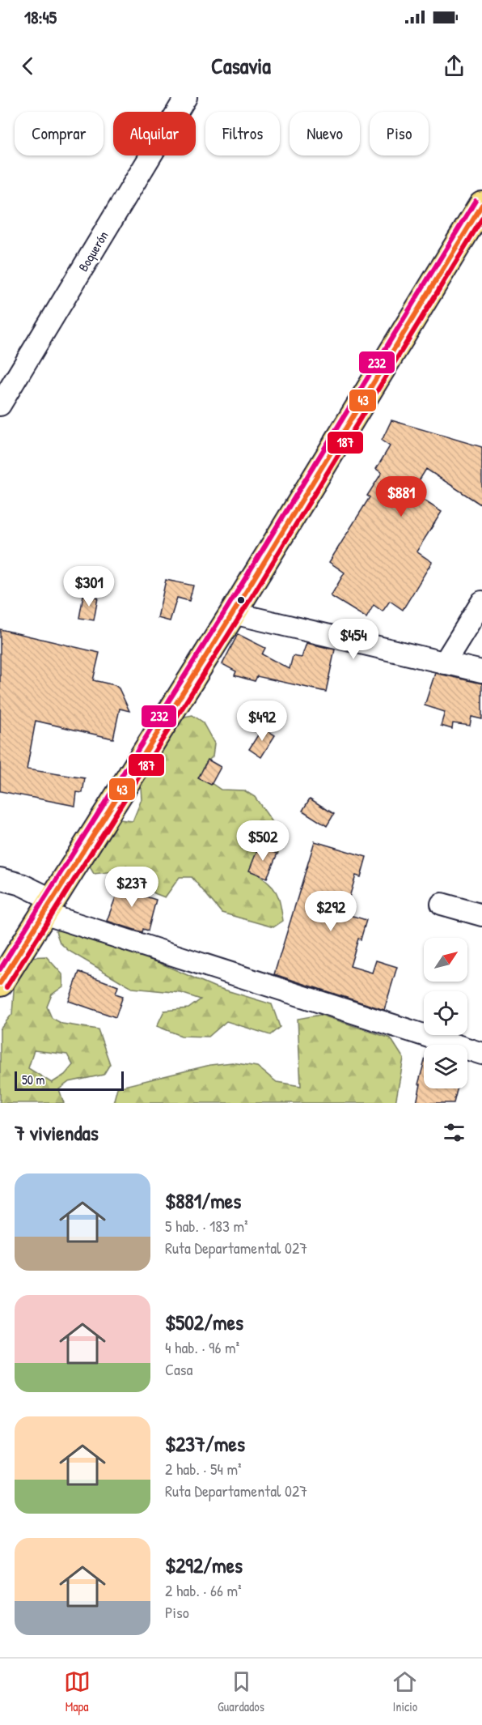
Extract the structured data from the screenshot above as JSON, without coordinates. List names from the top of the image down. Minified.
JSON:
{"streets":{"street":["Boquerón"]},"lines":["transit line 232","transit line 43","transit line 187"],"scale_bar":"50 m","north":"top right","page":{"status":"18:45","header":"Casavia","chip":["Comprar","Alquilar","Filtros","Nuevo","Piso"],"price":["$881","$301","$454","$492","$502","$237","$292"],"scale":"50 m","heading":"7 viviendas","list":[{"name":"$881/mes","note":"5 hab. · 183 m² · Ruta Departamental 027"},{"name":"$502/mes","note":"4 hab. · 96 m² · Casa"},{"name":"$237/mes","note":"2 hab. · 54 m² · Ruta Departamental 027"},{"name":"$292/mes","note":"2 hab. · 66 m² · Piso"}],"tabs":["Mapa","Guardados","Inicio"]}}
